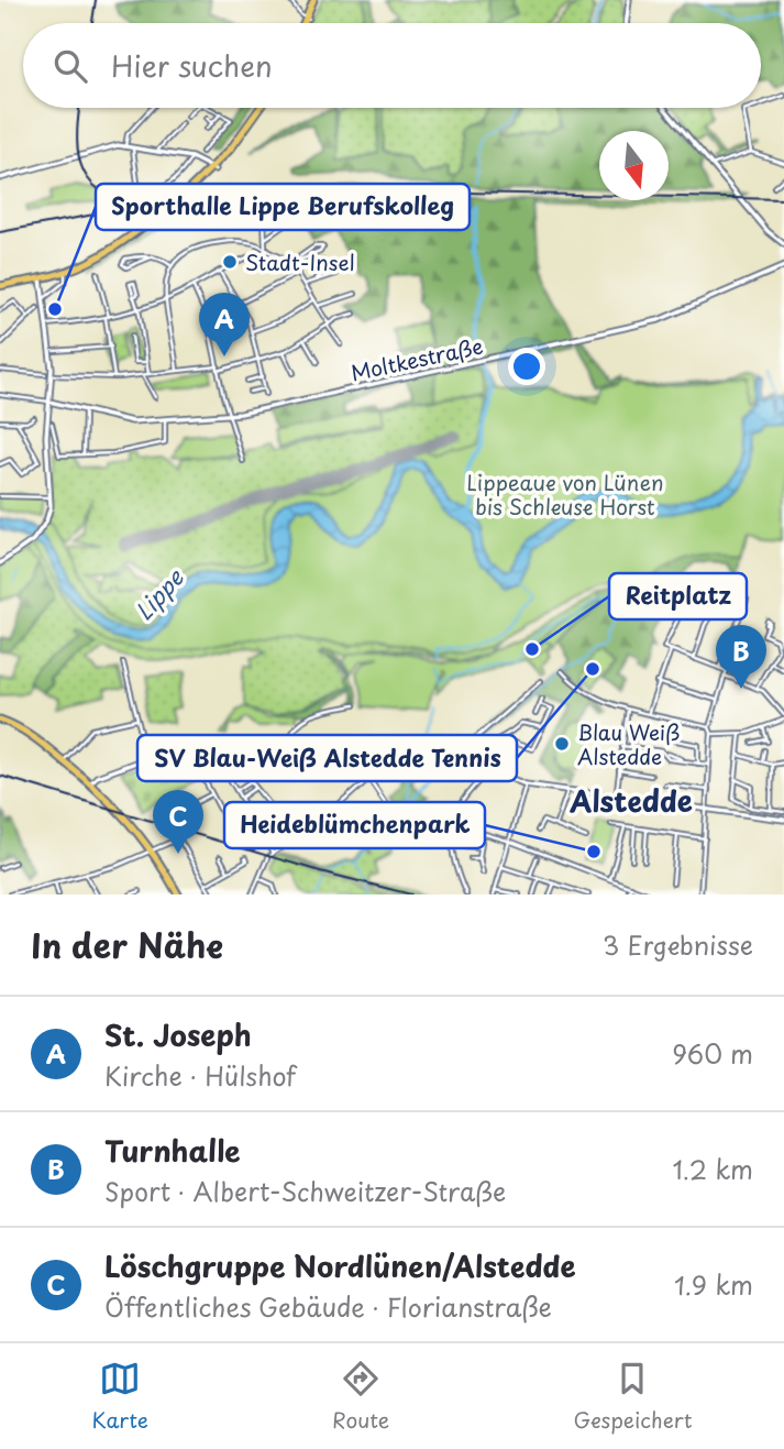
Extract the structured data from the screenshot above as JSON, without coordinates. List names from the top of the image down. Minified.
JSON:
{"streets":{"street":["Moltkestraße"]},"districts":["Alstedde"],"water":["Lippe"],"parks":["Lippeaue von Lünen bis Schleuse Horst"],"places":["Stadt-Insel","Sporthalle Lippe Berufskolleg","Reitplatz","SV Blau-Weiß Alstedde Tennis","Blau Weiß Alstedde","Heideblümchenpark"],"north":"bottom","page":{"search":"Hier suchen","pins":["A","B","C"],"heading":["In der Nähe","3 Ergebnisse"],"list":[{"mark":"A","name":"St. Joseph","note":"Kirche · Hülshof","value":"960 m"},{"mark":"B","name":"Turnhalle","note":"Sport · Albert-Schweitzer-Straße","value":"1.2 km"},{"mark":"C","name":"Löschgruppe Nordlünen/Alstedde","note":"Öffentliches Gebäude · Florianstraße","value":"1.9 km"}],"nav":["Karte","Route","Gespeichert"]}}
